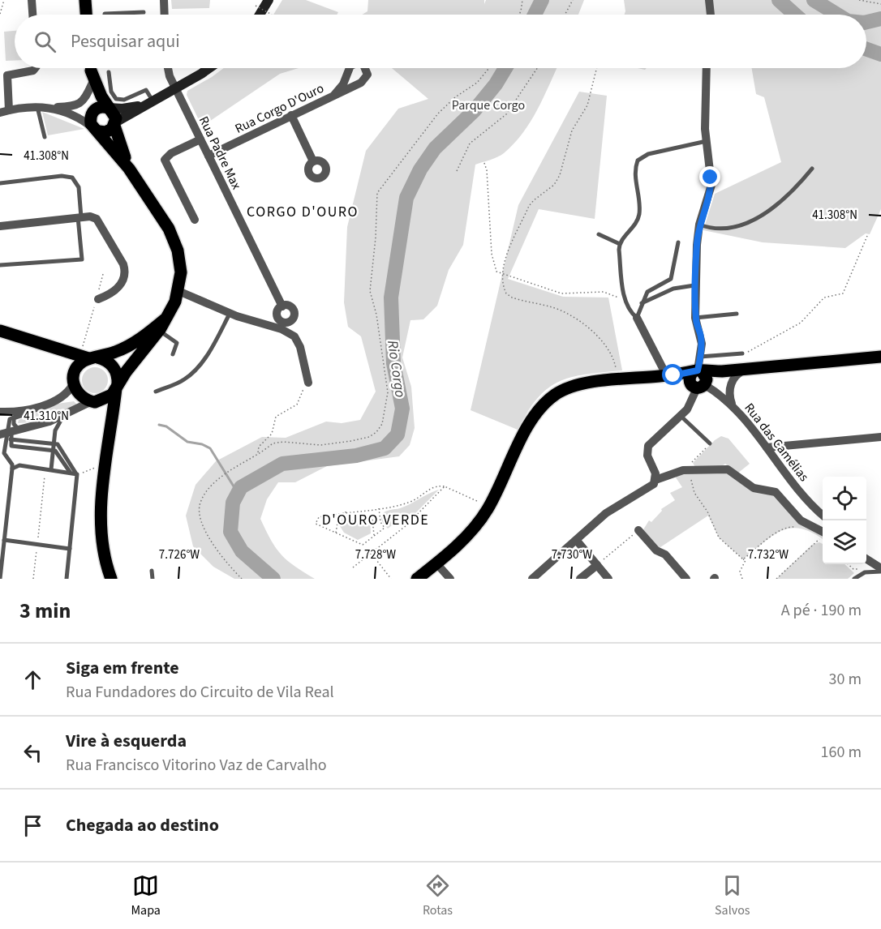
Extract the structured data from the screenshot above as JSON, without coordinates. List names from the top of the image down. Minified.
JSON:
{"streets":{"street":["Rua Corgo D'Ouro","Rua Padre Max","Rua das Camélias"]},"crossings":[["Rua Corgo D'Ouro","Rua Padre Max"]],"districts":["CORGO D'OURO","D'OURO VERDE"],"water":["Rio Corgo"],"parks":["Parque Corgo"],"page":{"search":"Pesquisar aqui","heading":["3 min","A pé · 190 m"],"list":[["Siga em frente","Rua Fundadores do Circuito de Vila Real","30 m"],["Vire à esquerda","Rua Francisco Vitorino Vaz de Carvalho","160 m"],"Chegada ao destino"],"nav":["Mapa","Rotas","Salvos"]},"coordinates":["41.308°N","41.310°N","7.726°W","7.728°W","7.730°W","7.732°W"]}
